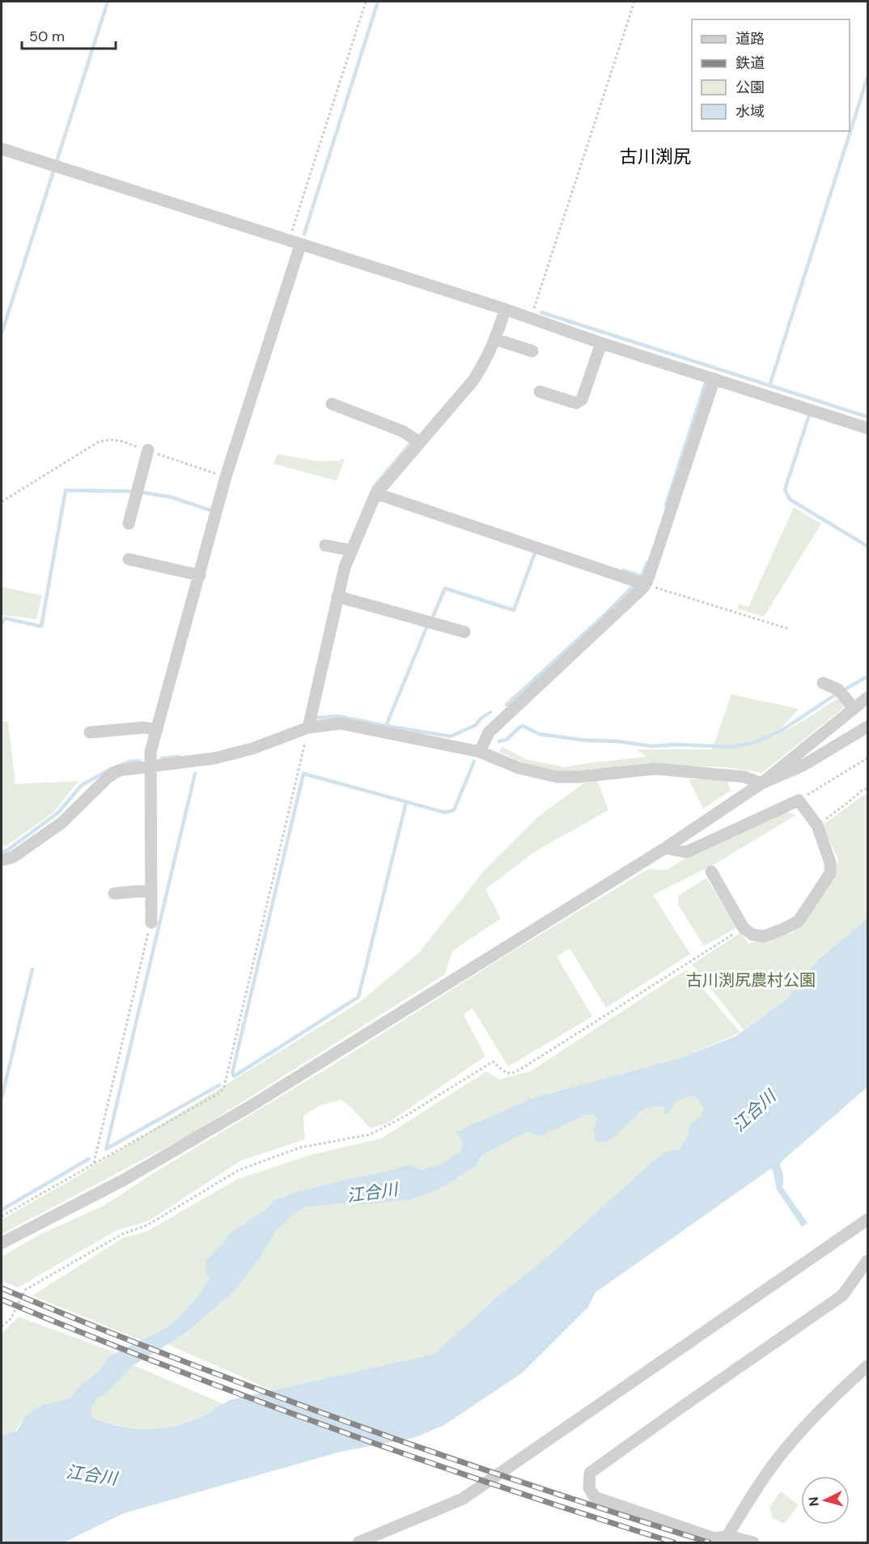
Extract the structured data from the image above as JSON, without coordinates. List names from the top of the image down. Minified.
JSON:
{"districts":["古川渕尻"],"water":["江合川"],"parks":["古川渕尻農村公園"],"legend":["道路","鉄道","公園","水域"],"scale_bar":"50 m","north":"left"}
